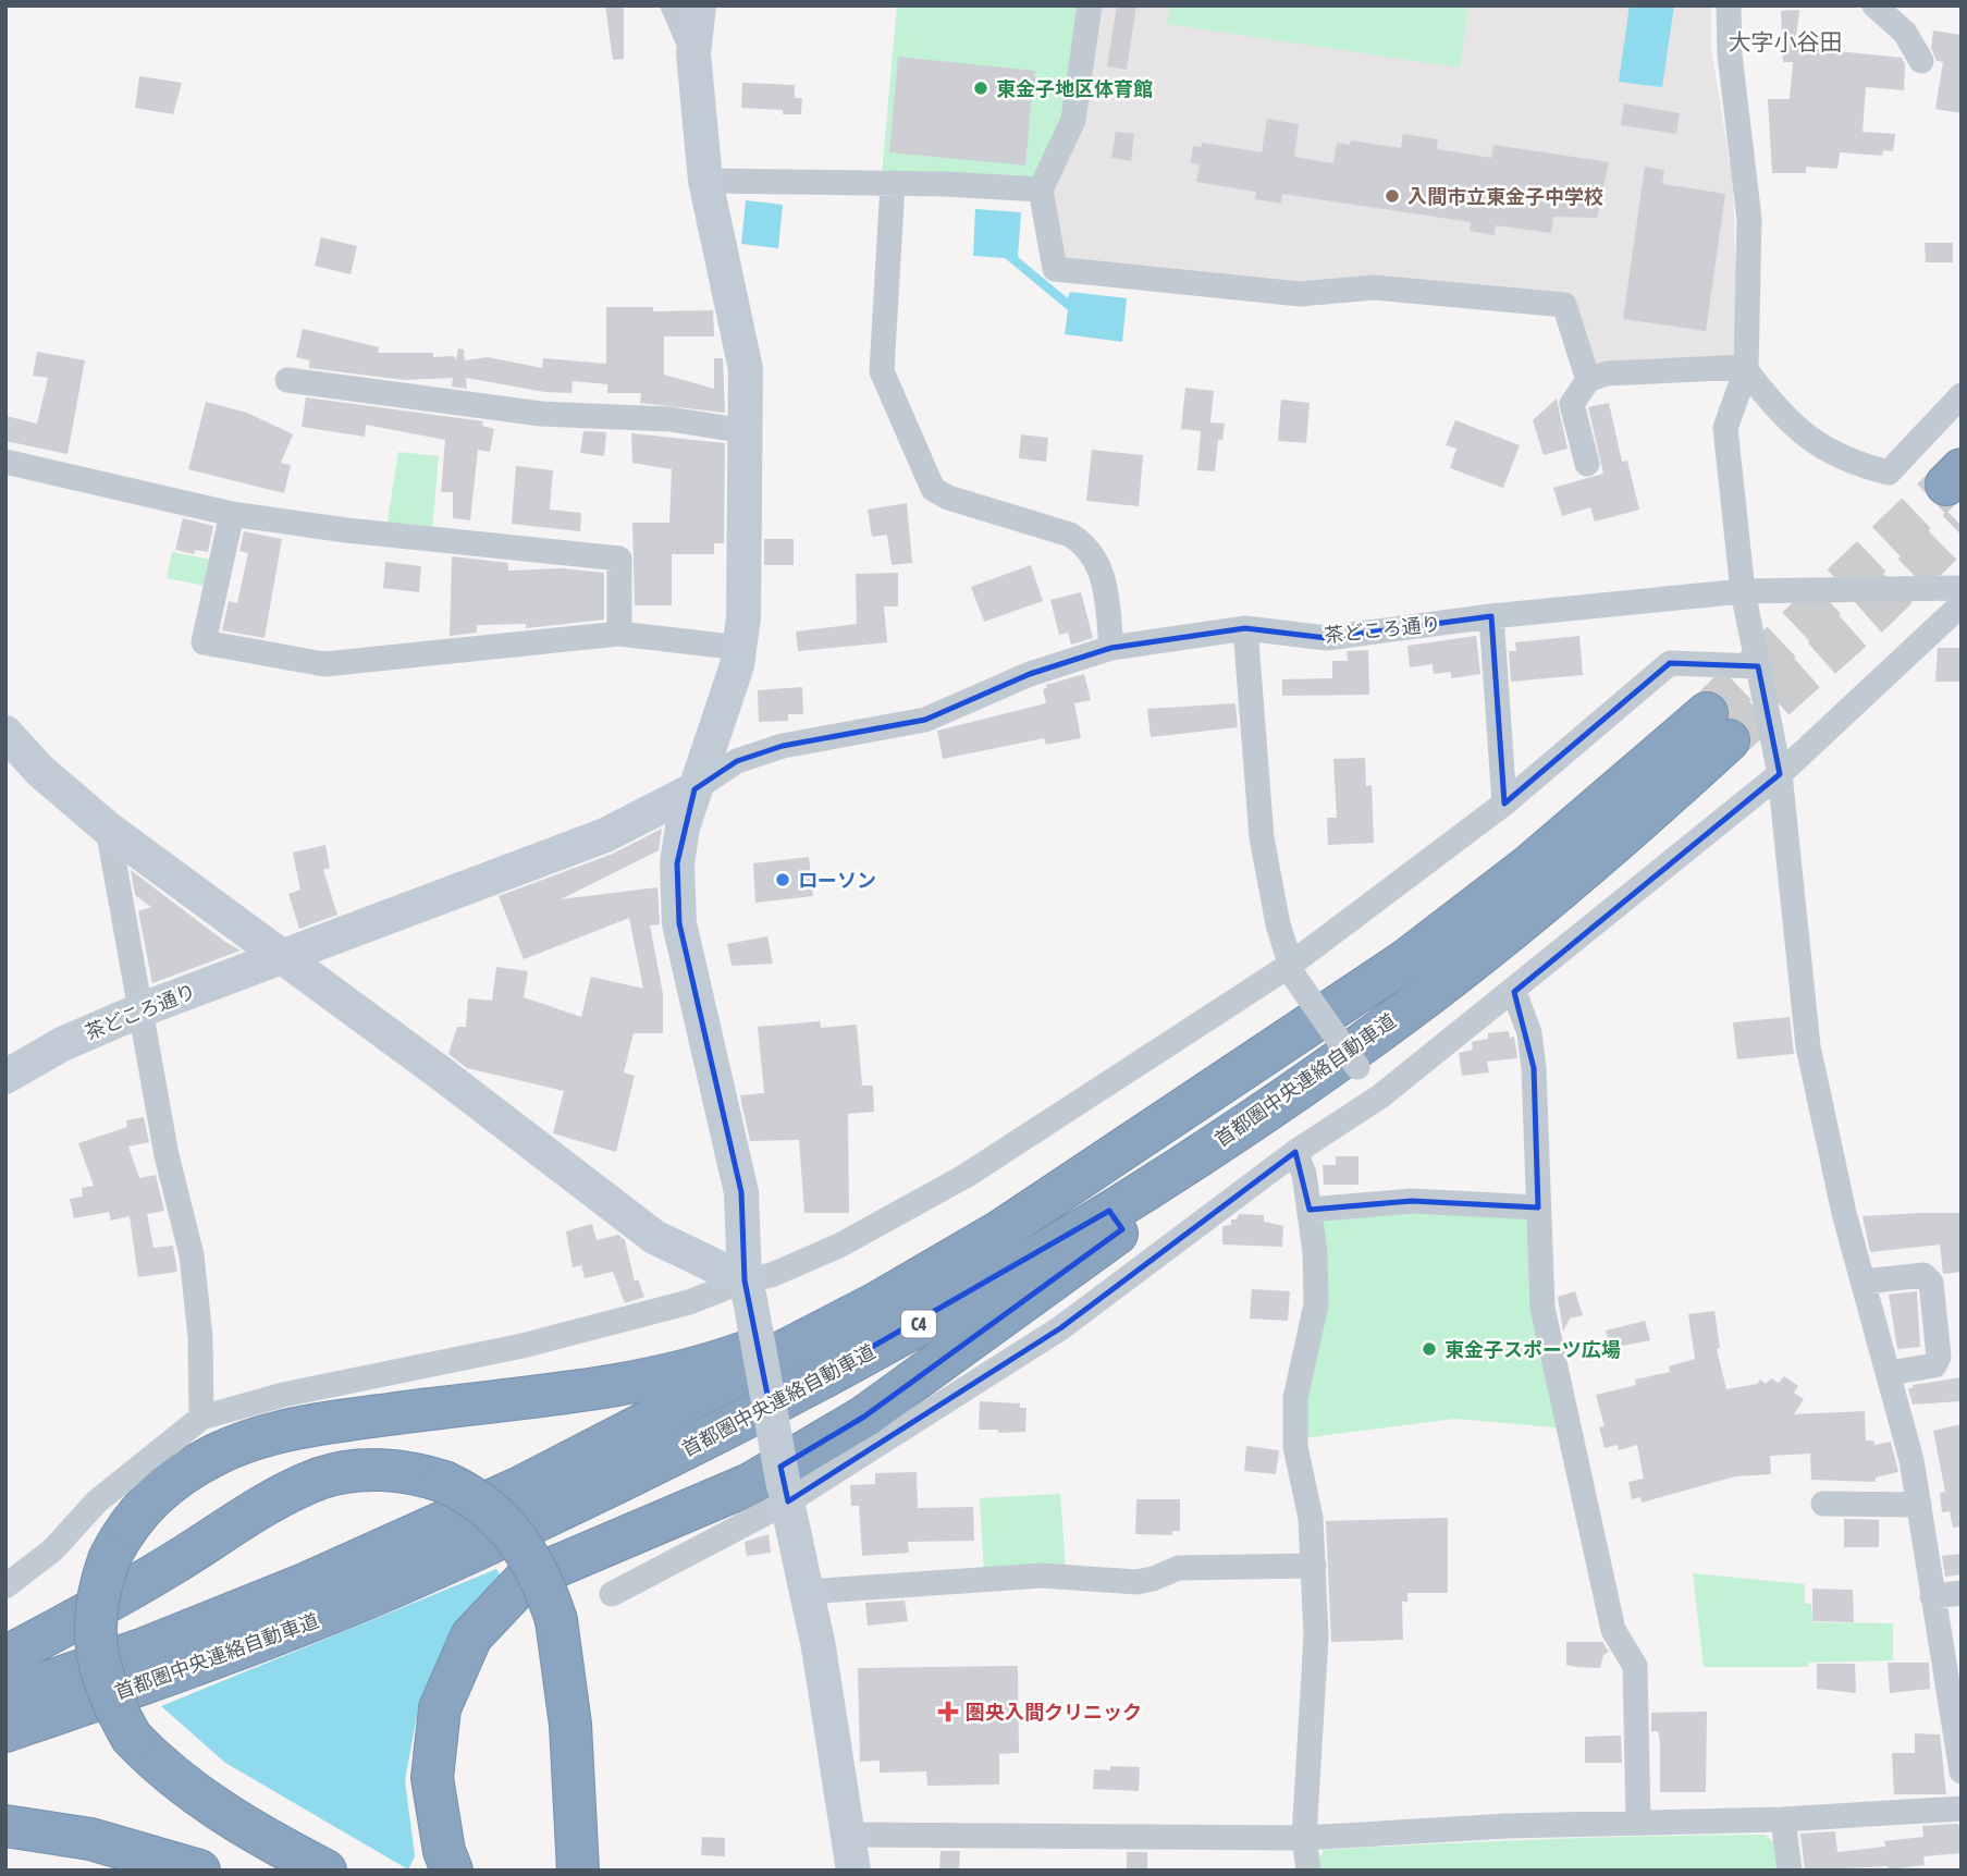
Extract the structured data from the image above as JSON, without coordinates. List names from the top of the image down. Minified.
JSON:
{"streets":{"highway":["首都圏中央連絡自動車道","C4"],"street":["茶どころ通り"]},"districts":["大字小谷田"],"places":{"other":["東金子地区体育館","入間市立東金子中学校","ローソン","東金子スポーツ広場"],"health":["圏央入間クリニック"]}}
